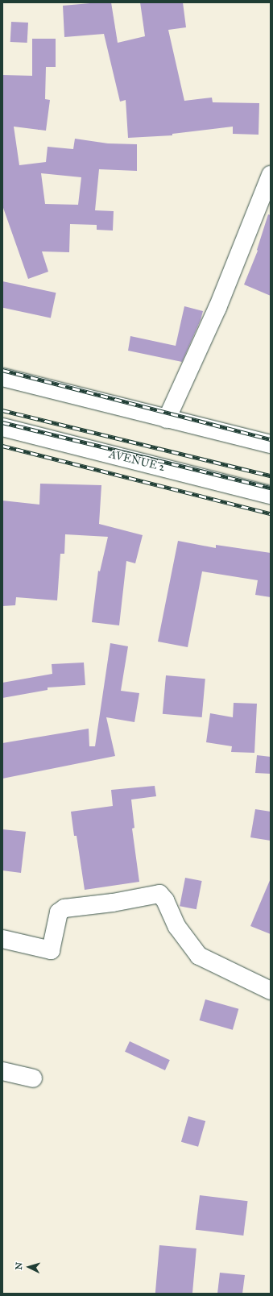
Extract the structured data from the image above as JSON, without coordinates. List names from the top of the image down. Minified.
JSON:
{"streets":{"street":["AVENUE 2"]},"north":"left"}
